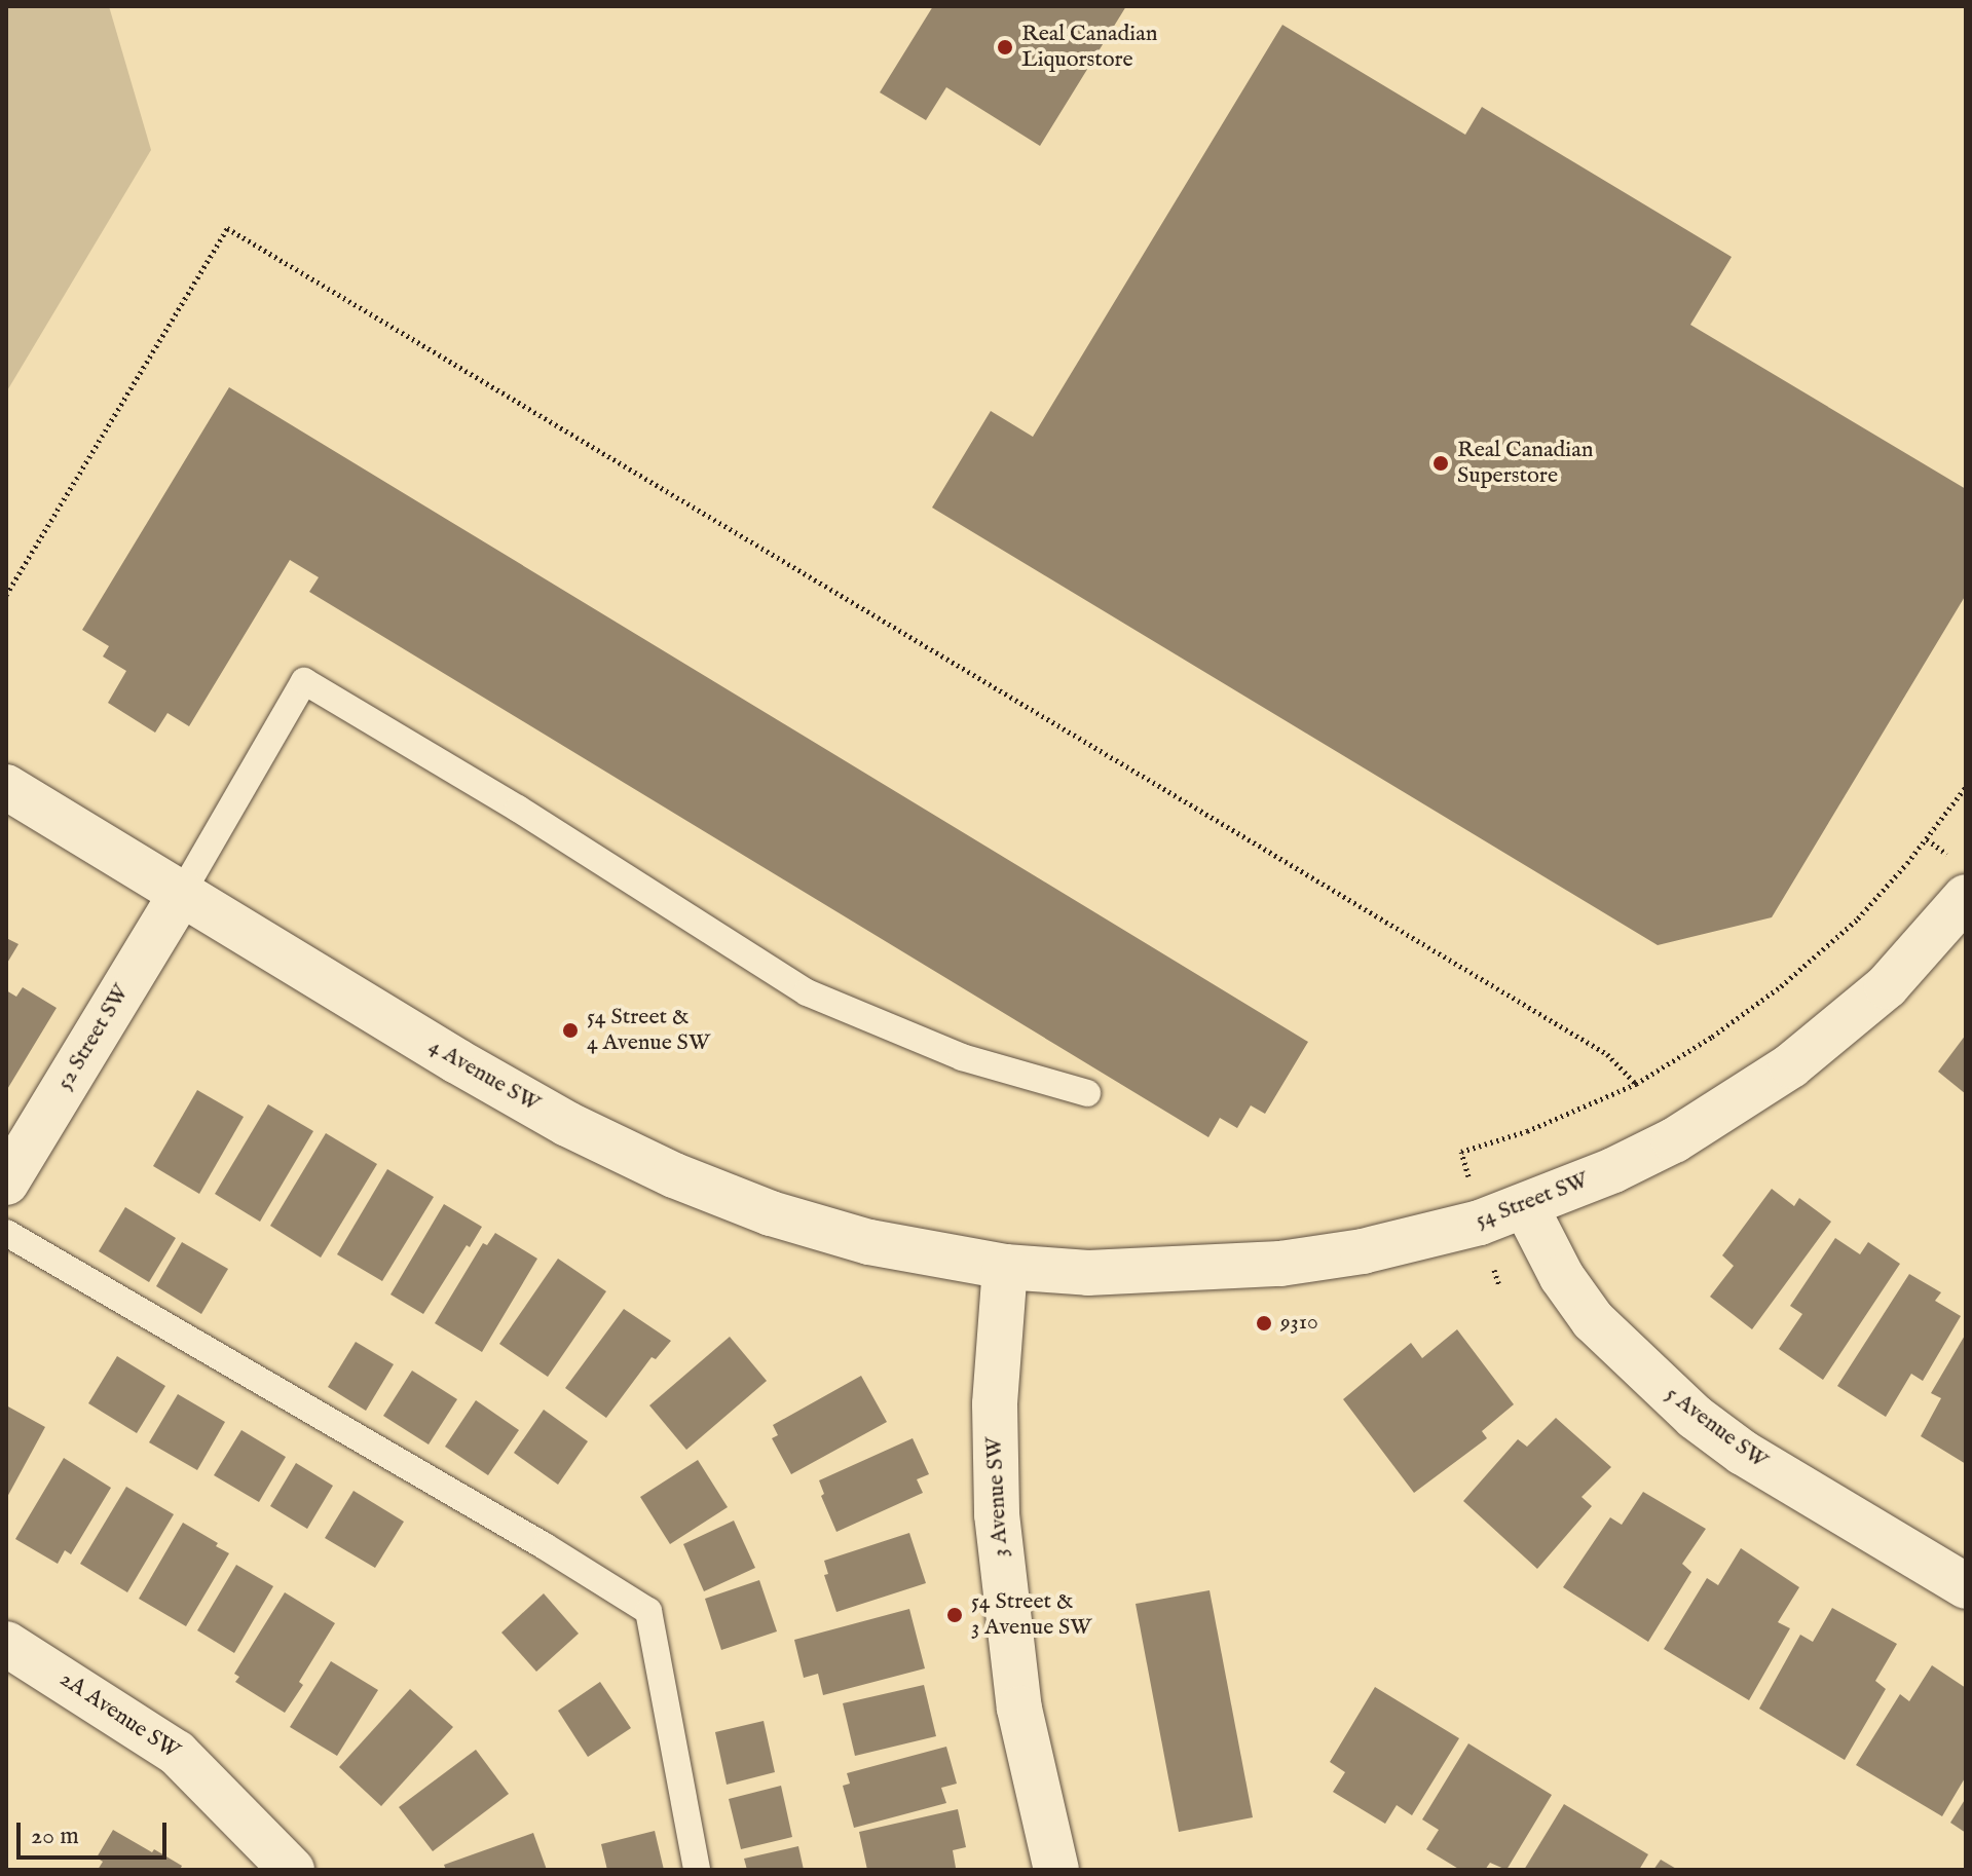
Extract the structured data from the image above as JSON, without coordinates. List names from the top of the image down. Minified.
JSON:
{"streets":{"street":["52 Street SW","4 Avenue SW","54 Street SW","5 Avenue SW","3 Avenue SW","2A Avenue SW"]},"crossings":[["52 Street SW","4 Avenue SW"],["4 Avenue SW","54 Street SW"],["4 Avenue SW","3 Avenue SW"],["54 Street SW","5 Avenue SW"],["54 Street SW","3 Avenue SW"]],"places":["Real Canadian Liquorstore","Real Canadian Superstore","54 Street & 4 Avenue SW","9310","54 Street & 3 Avenue SW"],"scale_bar":"20 m"}
